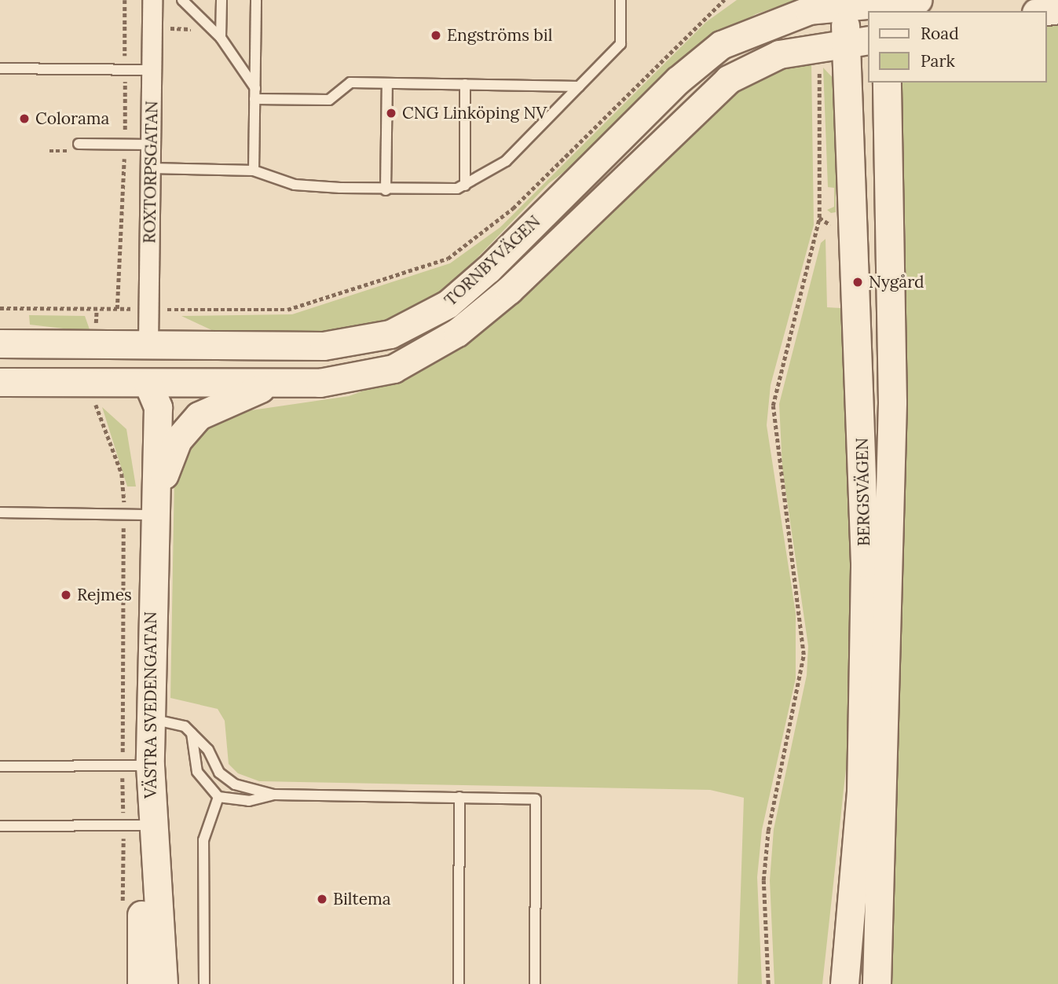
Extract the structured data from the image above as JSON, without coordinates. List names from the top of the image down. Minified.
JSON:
{"streets":{"main road":["TORNBYVÄGEN","BERGSVÄGEN","VÄSTRA SVEDENGATAN"],"street":["ROXTORPSGATAN"]},"crossings":[["ROXTORPSGATAN","TORNBYVÄGEN"],["ROXTORPSGATAN","VÄSTRA SVEDENGATAN"],["TORNBYVÄGEN","BERGSVÄGEN"],["TORNBYVÄGEN","VÄSTRA SVEDENGATAN"]],"places":["Engströms bil","CNG Linköping NV","Colorama","Nygård","Rejmes","Biltema"],"legend":["Road","Park"]}
